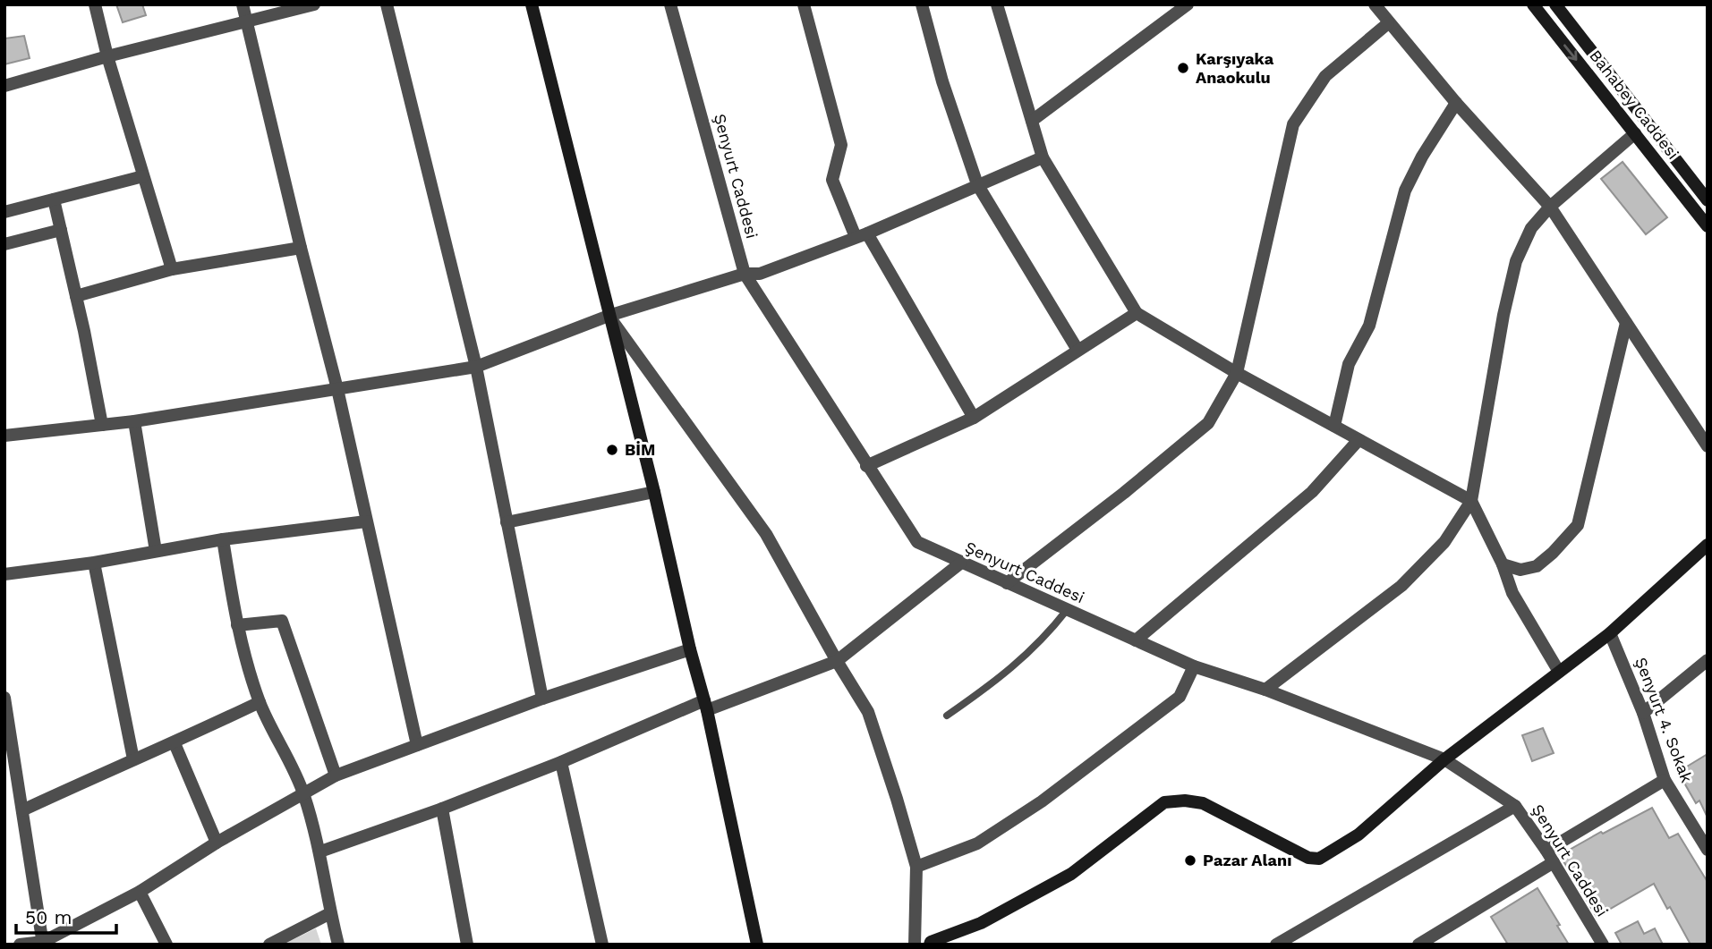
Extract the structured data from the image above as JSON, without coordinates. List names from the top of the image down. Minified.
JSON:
{"streets":{"street":["Bahabey Caddesi","Şenyurt Caddesi","Şenyurt 4. Sokak"]},"places":["Karşıyaka Anaokulu","BİM","Pazar Alanı"],"scale_bar":"50 m"}
